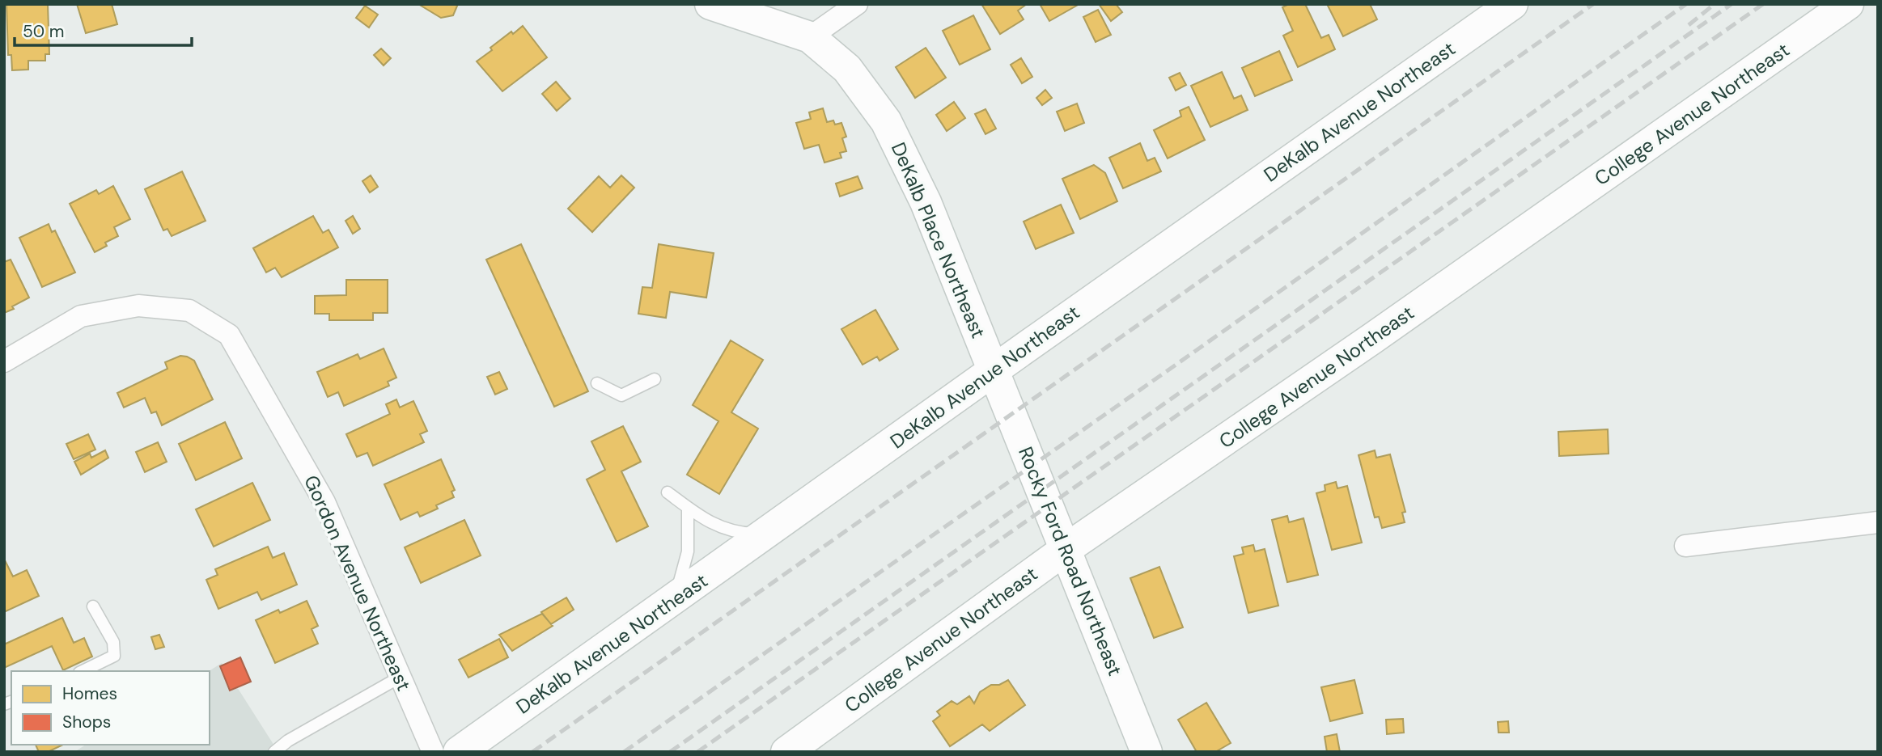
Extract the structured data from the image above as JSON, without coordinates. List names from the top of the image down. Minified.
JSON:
{"streets":{"street":["DeKalb Avenue Northeast","College Avenue Northeast","DeKalb Place Northeast","Rocky Ford Road Northeast","Gordon Avenue Northeast"]},"crossings":[["DeKalb Avenue Northeast","DeKalb Place Northeast"],["DeKalb Avenue Northeast","Rocky Ford Road Northeast"],["College Avenue Northeast","Rocky Ford Road Northeast"],["DeKalb Place Northeast","Rocky Ford Road Northeast"]],"legend":["Homes","Shops"],"scale_bar":"50 m"}
